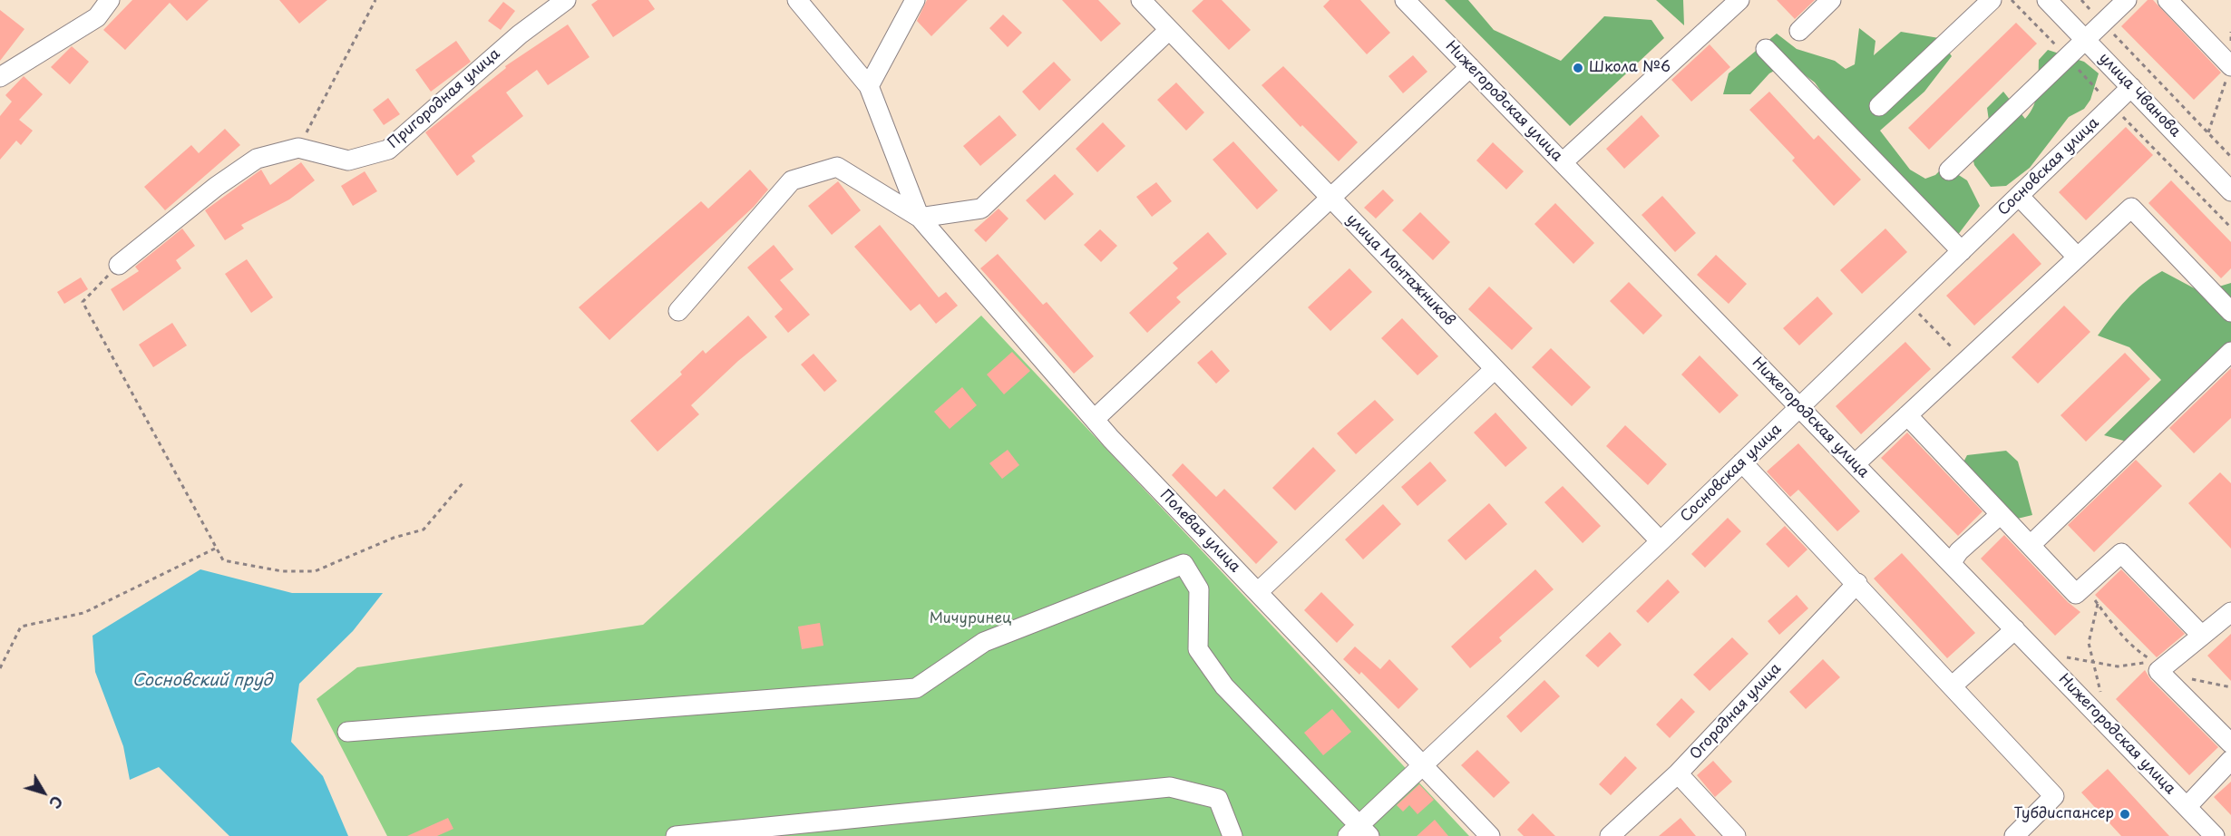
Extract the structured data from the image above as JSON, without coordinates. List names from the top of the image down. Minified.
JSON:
{"streets":{"street":["улица Чванова","Пригородная улица","Нижегородская улица","Сосновская улица","улица Монтажников","Полевая улица","Огородная улица"]},"crossings":[["улица Чванова","Сосновская улица"],["Нижегородская улица","Сосновская улица"],["Сосновская улица","улица Монтажников"],["Сосновская улица","Полевая улица"]],"water":["Сосновский пруд"],"parks":["Мичуринец"],"places":["Школа №6","Тубдиспансер"],"north":"bottom right"}
